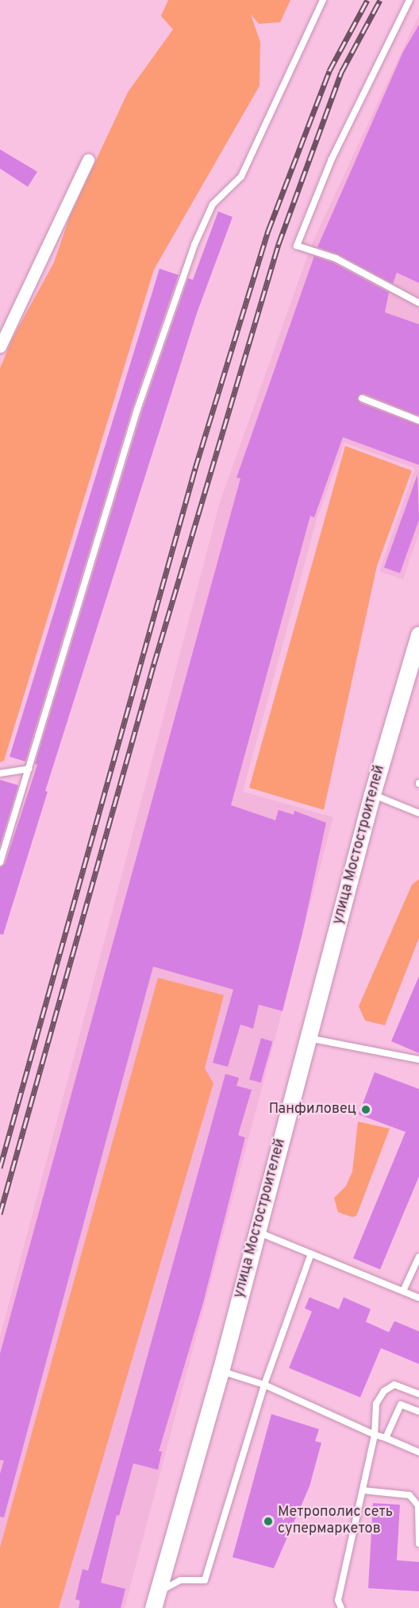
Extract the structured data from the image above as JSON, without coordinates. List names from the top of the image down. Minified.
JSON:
{"streets":{"main road":["улица Мостостроителей"]},"places":["Панфиловец","Метрополис cеть супермаркетов"]}
